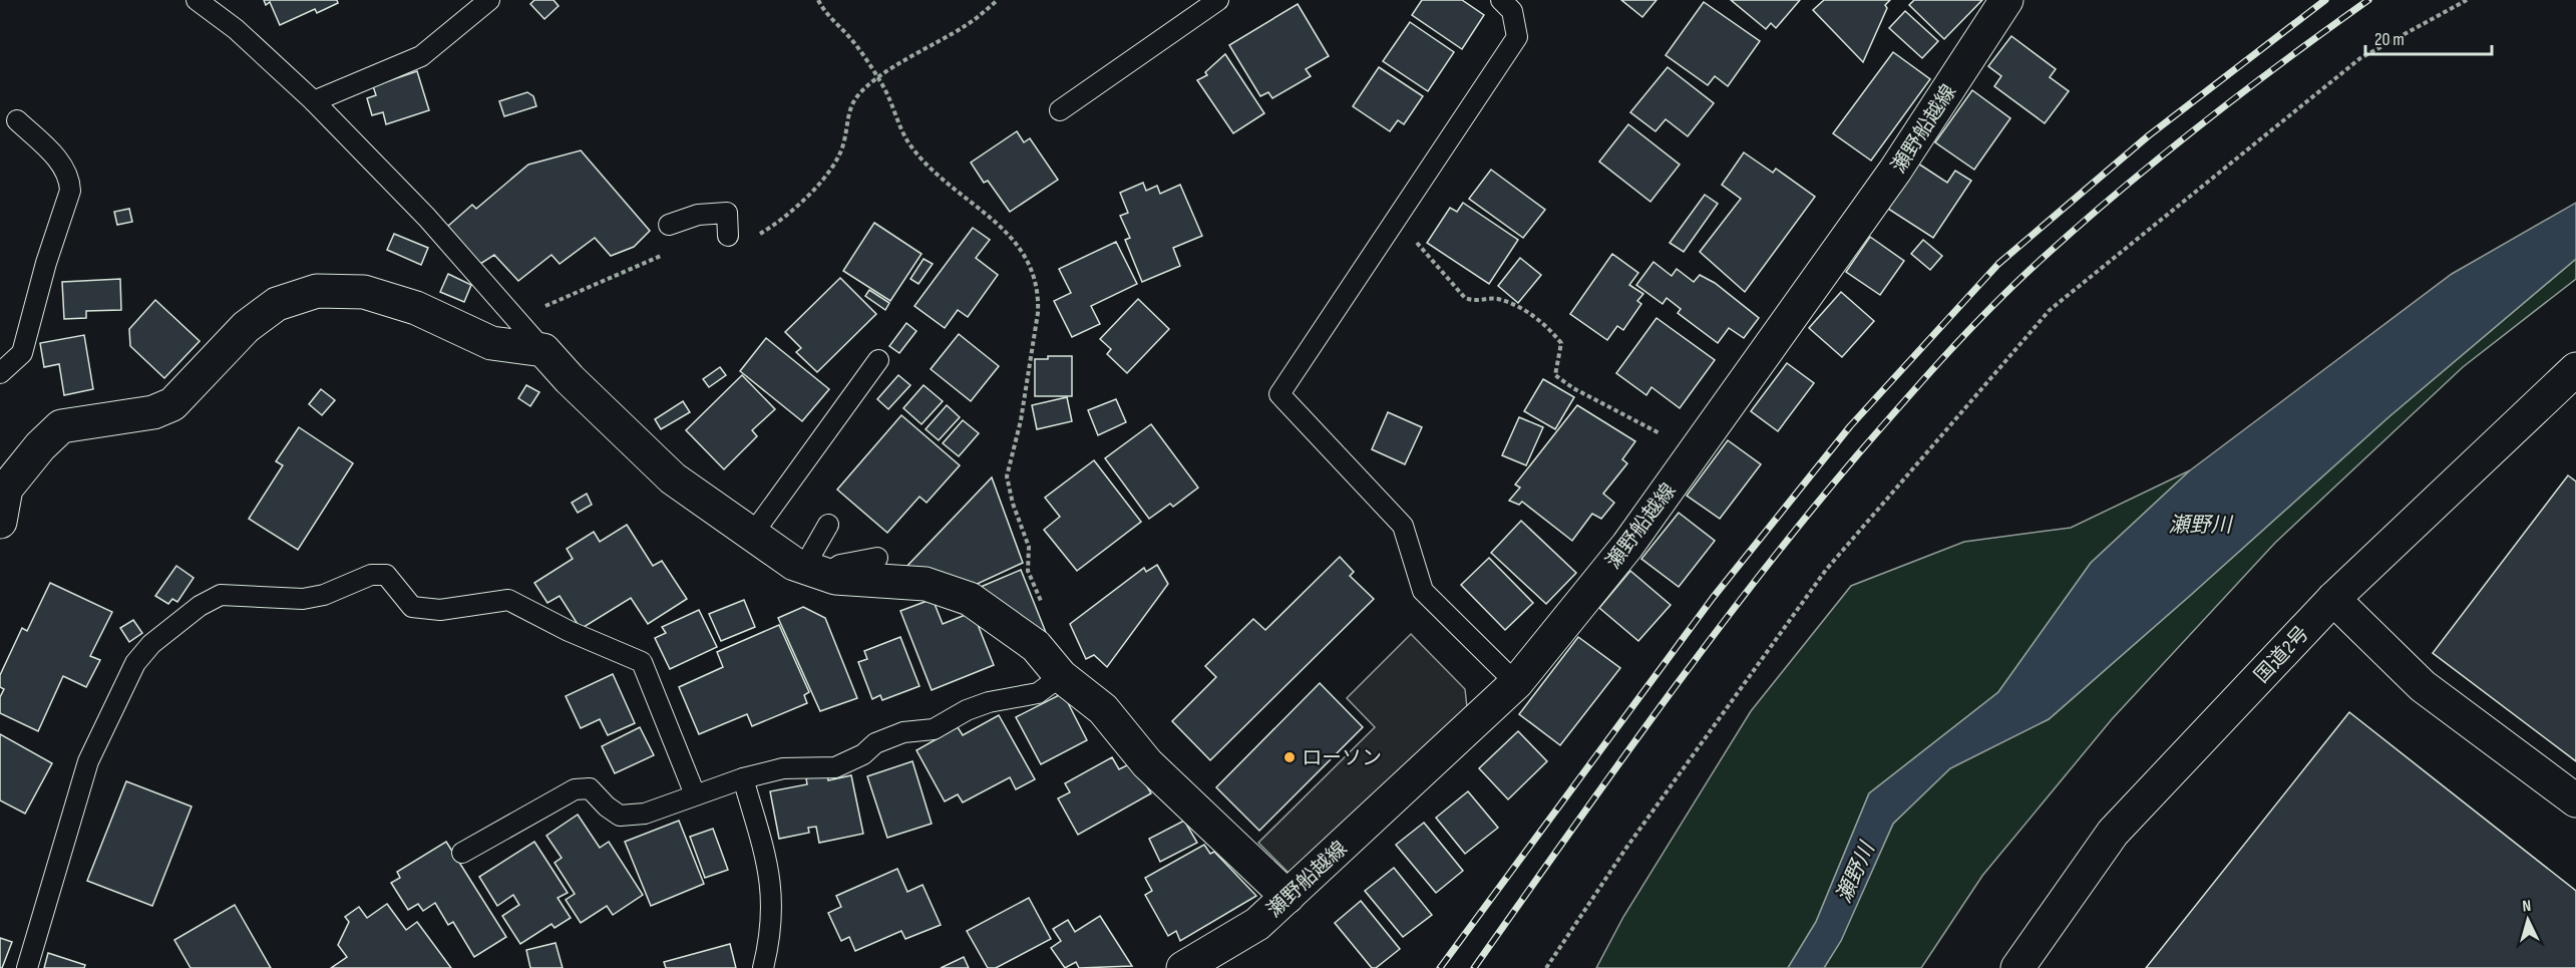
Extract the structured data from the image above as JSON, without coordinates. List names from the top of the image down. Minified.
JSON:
{"streets":{"main road":["瀬野船越線","国道2号"]},"water":["瀬野川"],"places":["ローソン"],"scale_bar":"20 m","north":"top"}
